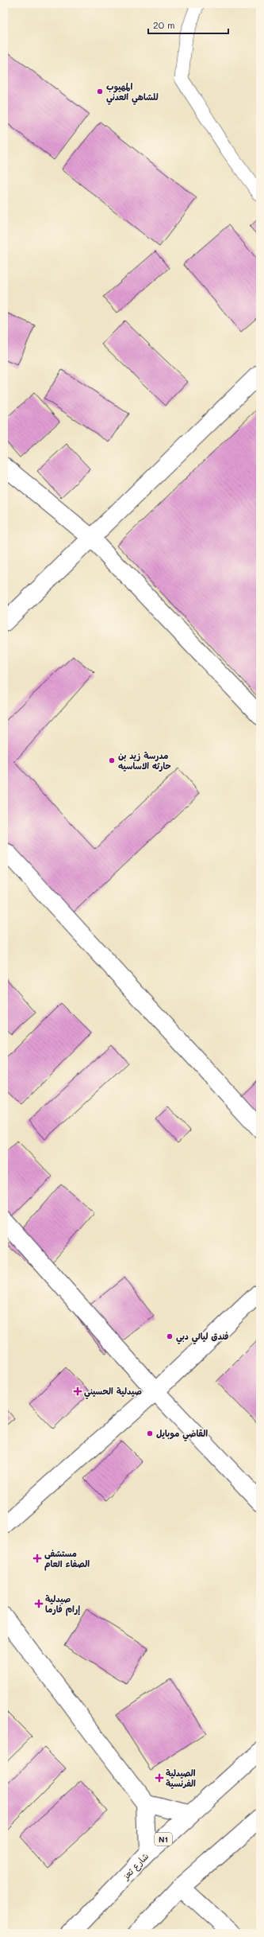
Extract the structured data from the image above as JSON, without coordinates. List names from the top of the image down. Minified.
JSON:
{"streets":{"main road":["N1","شارع تعز"]},"places":{"other":["المهيوب للشاهي العدني","مدرسة زيد بن حارثه الاساسيه","فندق ليالي دبي","القاضي موبايل"],"health":["صيدلية الحسيني","مستشفى الصفاء العام","صيدلية إرام فارما","الصيدلية الفرنسية"]},"scale_bar":"20 m"}
